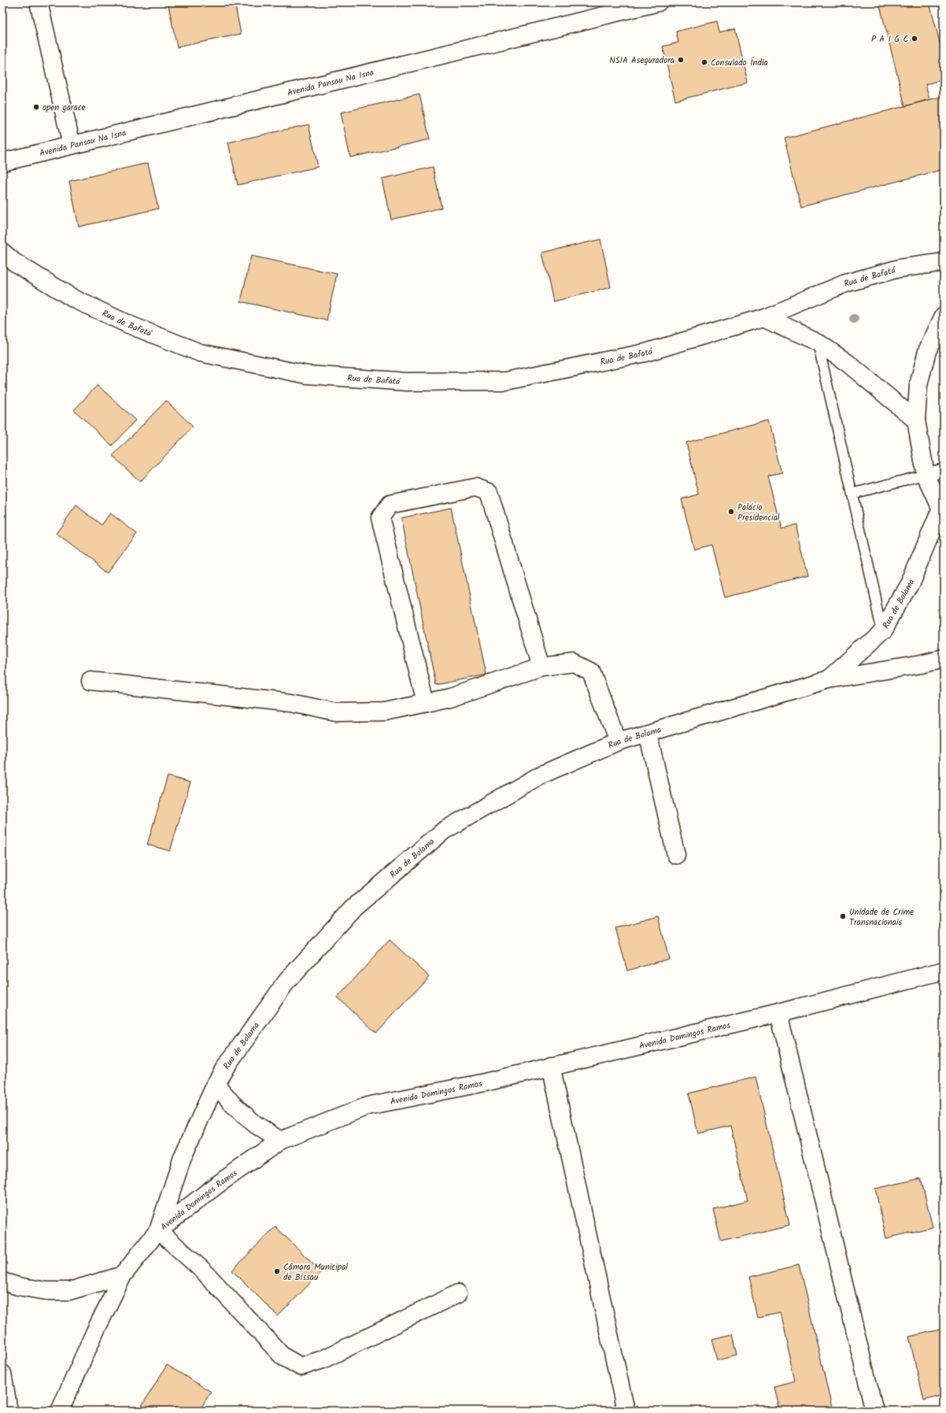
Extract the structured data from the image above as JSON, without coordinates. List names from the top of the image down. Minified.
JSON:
{"streets":{"street":["Avenida Pansau Na Isna","Rua de Bafatá","Rua de Bolama","Avenida Domingos Ramos"]},"crossings":[["Rua de Bolama","Avenida Domingos Ramos"]],"places":["P A I G C","NSIA Aseguradora","Consulado Índia","open garace","Palácio Presidencial","Unidade de Crime Transnacionais","Câmara Municipal de Bissau"]}
